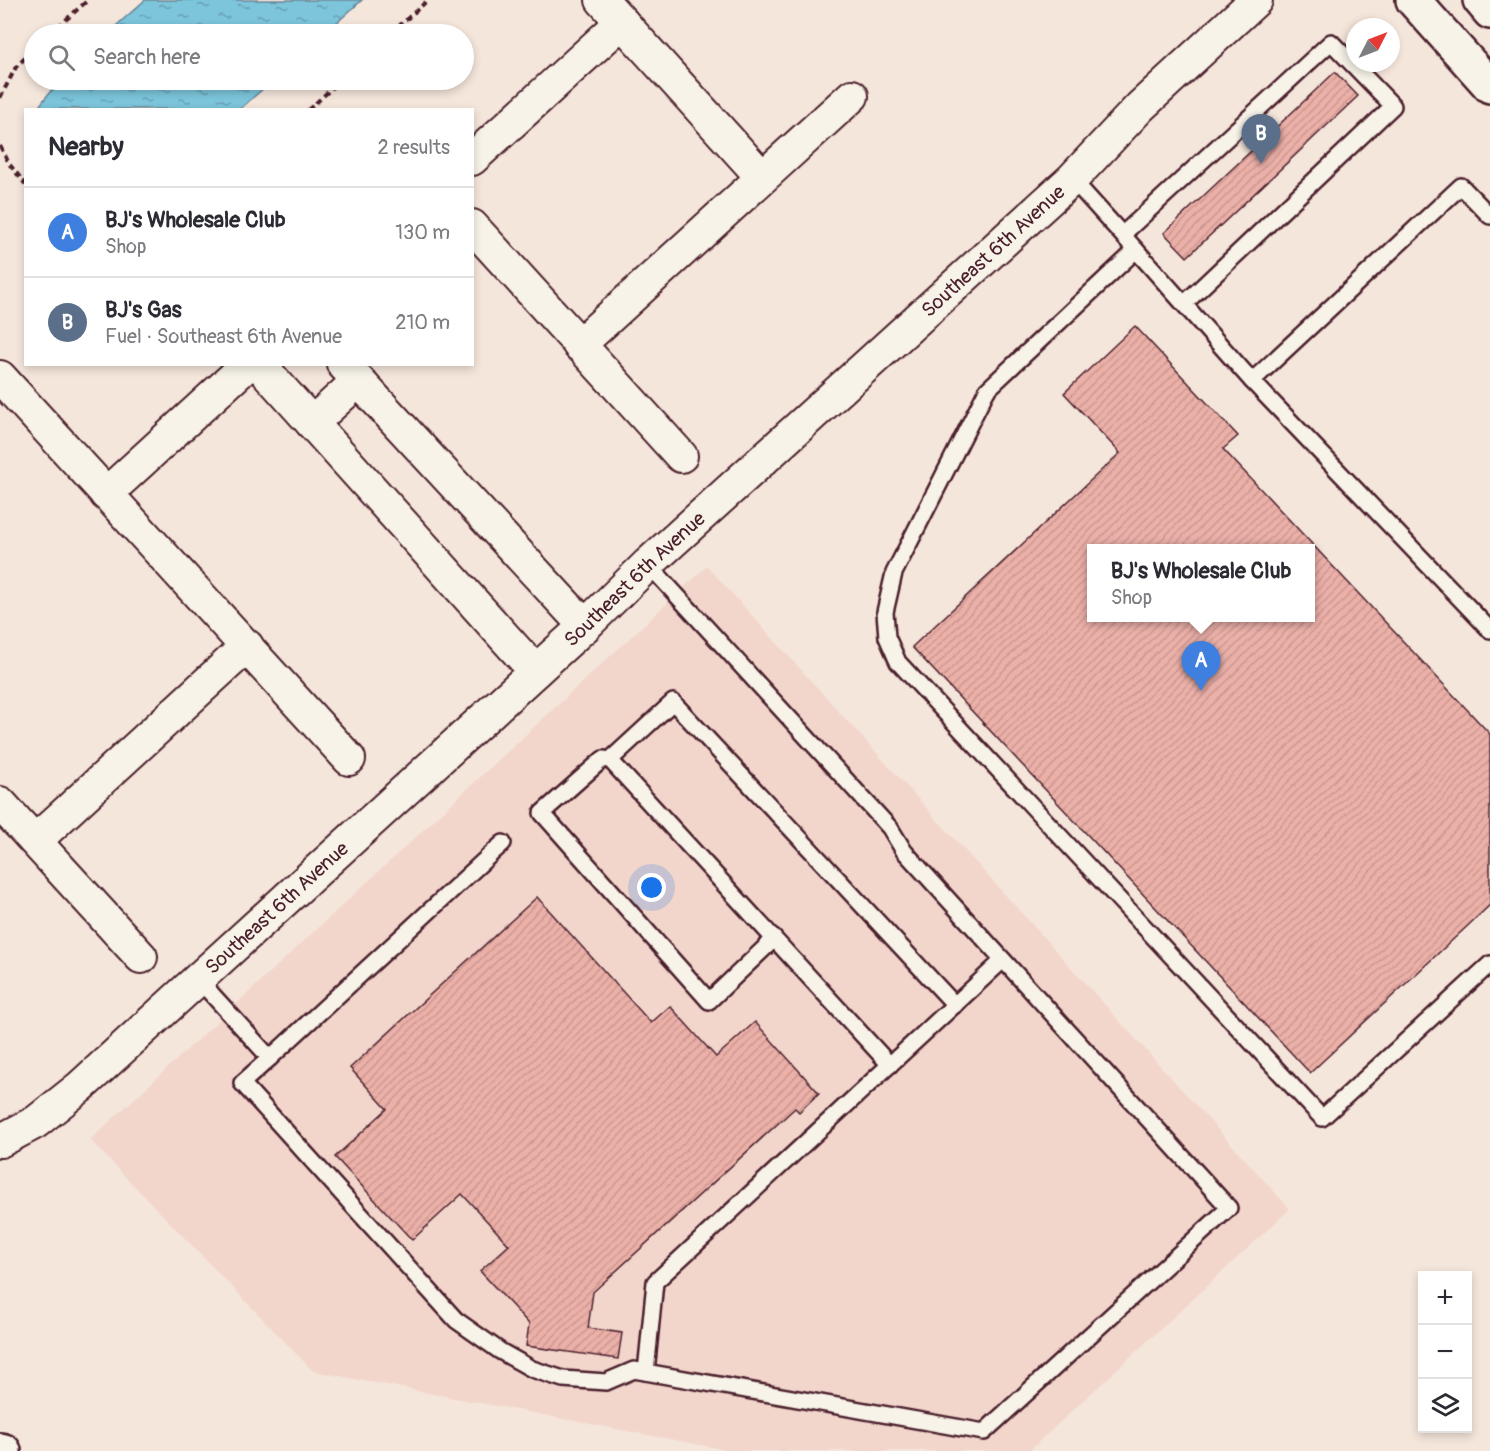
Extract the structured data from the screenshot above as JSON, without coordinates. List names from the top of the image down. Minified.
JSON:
{"streets":{"street":["Southeast 6th Avenue"]},"north":"top right","page":{"search":"Search here","heading":["Nearby","2 results"],"pins":["B","A"],"list":[{"mark":"A","name":"BJ's Wholesale Club","note":"Shop","value":"130 m"},{"mark":"B","name":"BJ's Gas","note":"Fuel · Southeast 6th Avenue","value":"210 m"}],"popup":["BJ's Wholesale Club","Shop"],"map_buttons":["+","−"]}}
